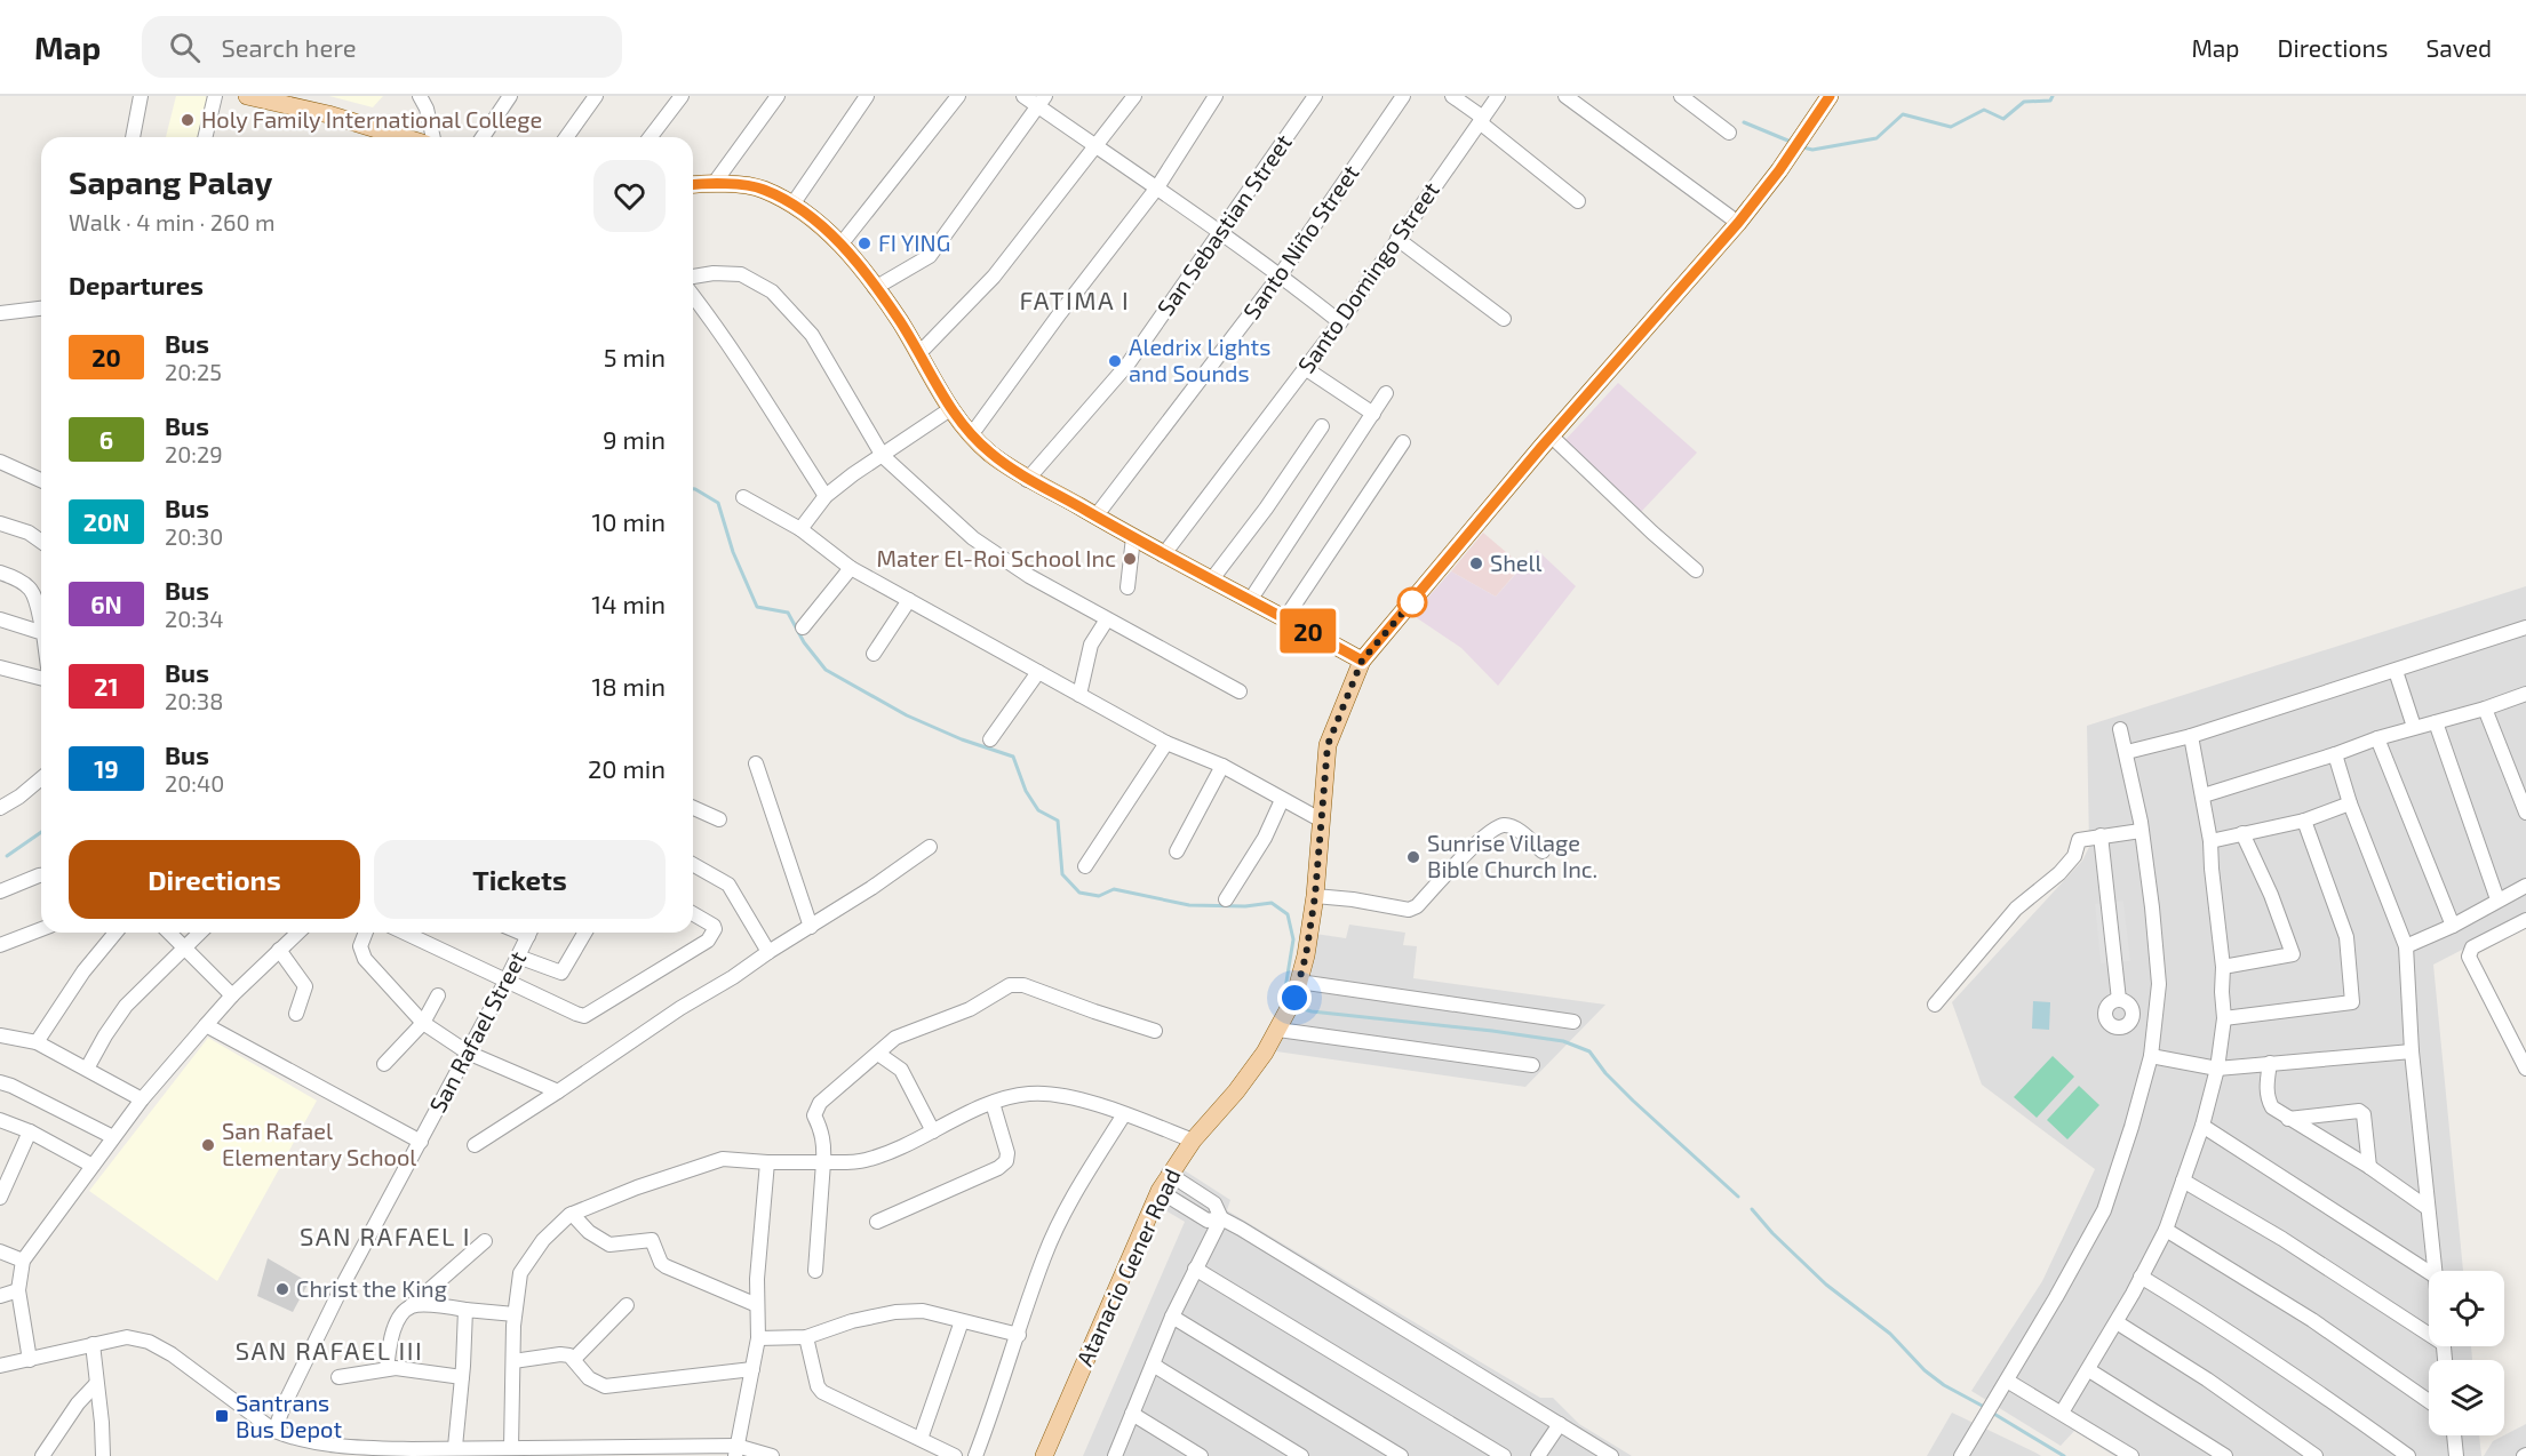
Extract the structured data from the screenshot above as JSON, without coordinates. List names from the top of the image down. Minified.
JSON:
{"streets":{"main road":["Atanacio Gener Road"],"street":["San Sebastian Street","Santo Niño Street","Santo Domingo Street","San Rafael Street"]},"districts":["FATIMA I","SAN RAFAEL I","SAN RAFAEL III"],"places":{"other":["Holy Family International College","FI YING","Aledrix Lights and Sounds","Mater El-Roi School Inc","Shell","Sunrise Village Bible Church Inc.","San Rafael Elementary School","Christ the King"],"transit":["Santrans Bus Depot"]},"lines":["bus line 20"],"page":{"header":"Map","search":"Search here","nav":["Map","Directions","Saved"],"on_map":"20","heading":[["Sapang Palay","Walk · 4 min · 260 m"],"Departures"],"list":[{"mark":"20","name":"Bus","note":"20:25","value":"5 min"},{"mark":"6","name":"Bus","note":"20:29","value":"9 min"},{"mark":"20N","name":"Bus","note":"20:30","value":"10 min"},{"mark":"6N","name":"Bus","note":"20:34","value":"14 min"},{"mark":"21","name":"Bus","note":"20:38","value":"18 min"},{"mark":"19","name":"Bus","note":"20:40","value":"20 min"}],"buttons":["Directions","Tickets"]}}
